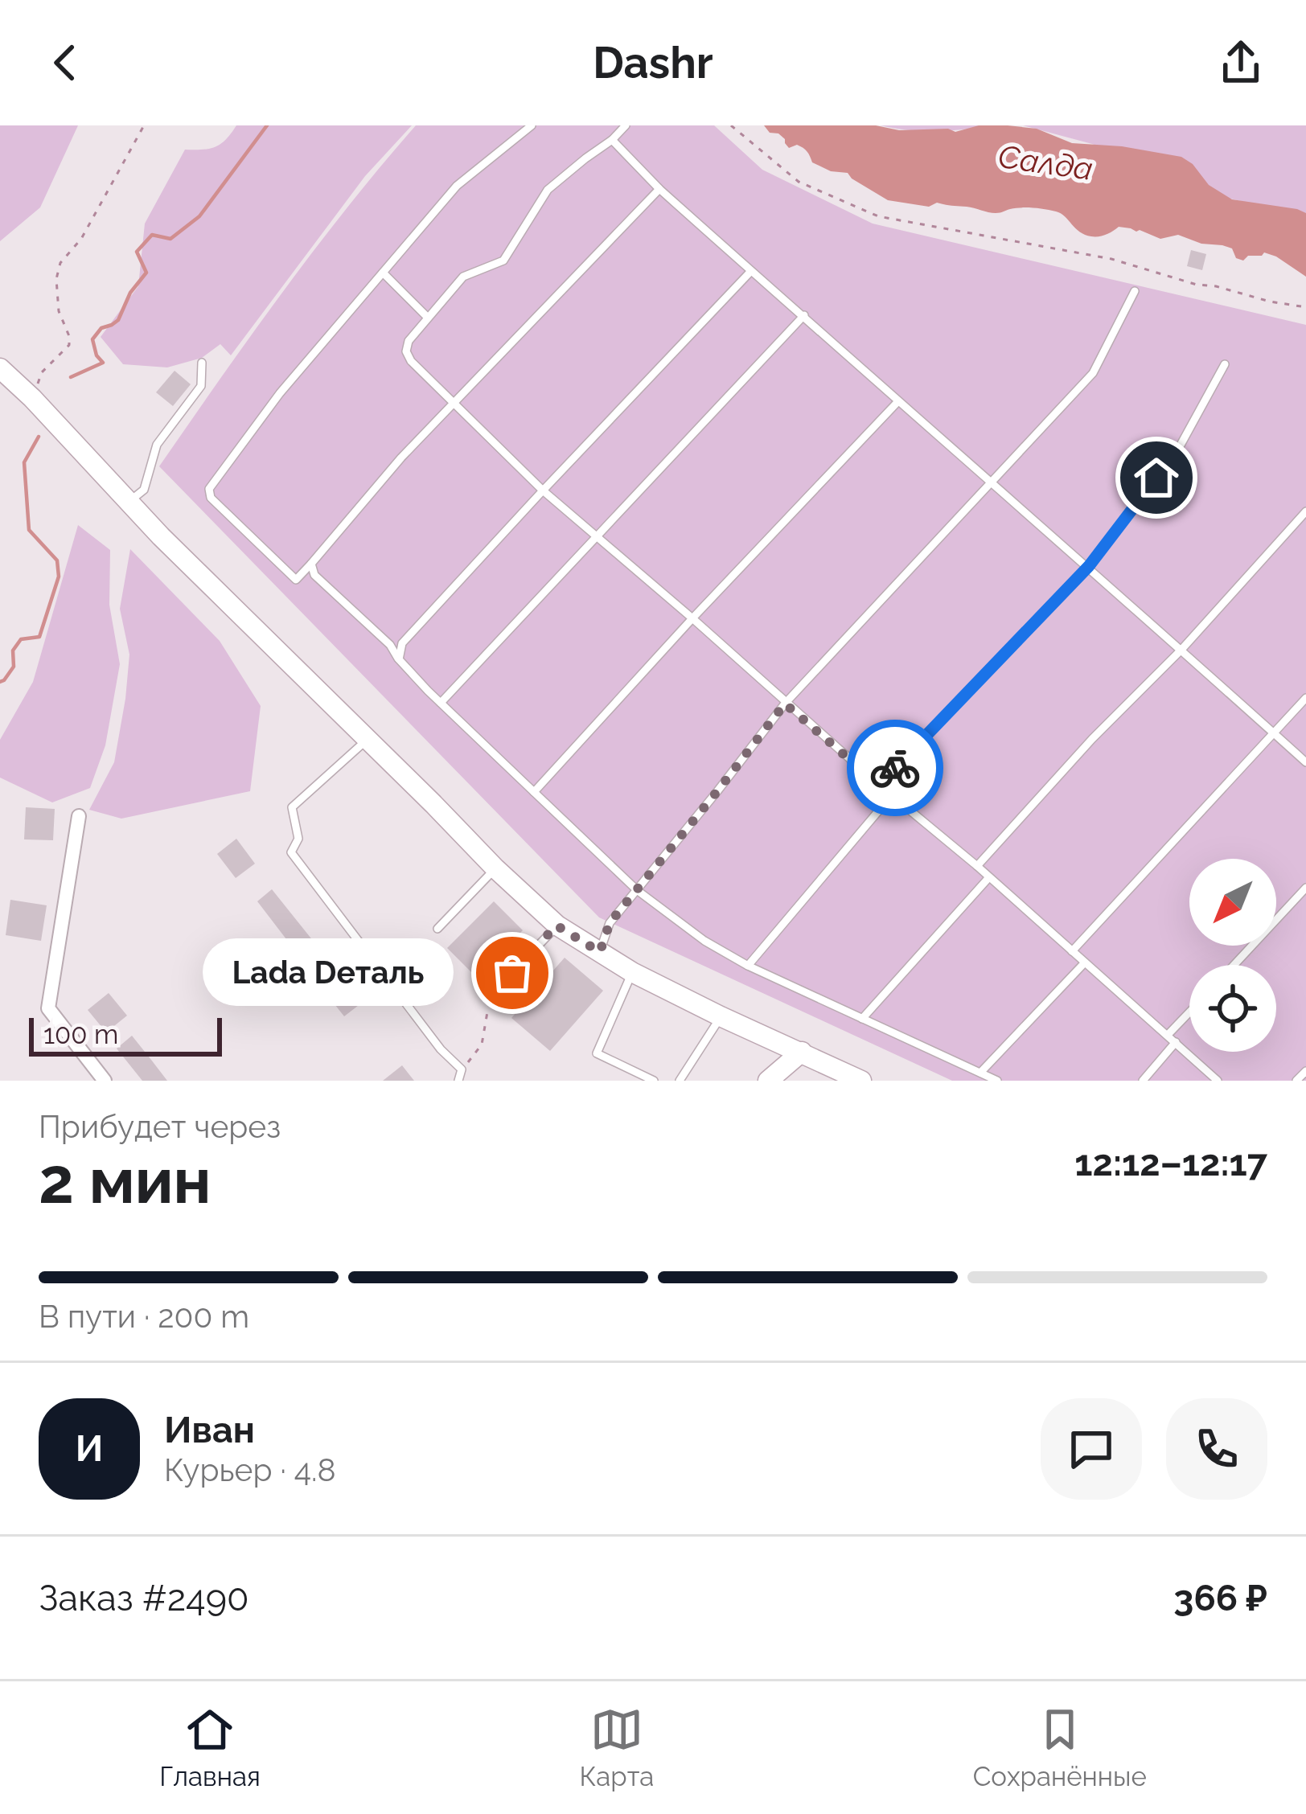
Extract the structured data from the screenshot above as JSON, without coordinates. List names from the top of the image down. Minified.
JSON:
{"water":["Салда"],"places":["Lada Dеталь"],"scale_bar":"100 m","north":"bottom left","page":{"header":"Dashr","bubble":"Lada Dеталь","scale":"100 m","heading":["2 мин","Прибудет через","12:12–12:17"],"panel":["Иван","Курьер · 4.8","Заказ #2490","366 ₽"],"bar":"В пути · 200 m","round":"И","tabs":["Главная","Карта","Сохранённые"]}}
